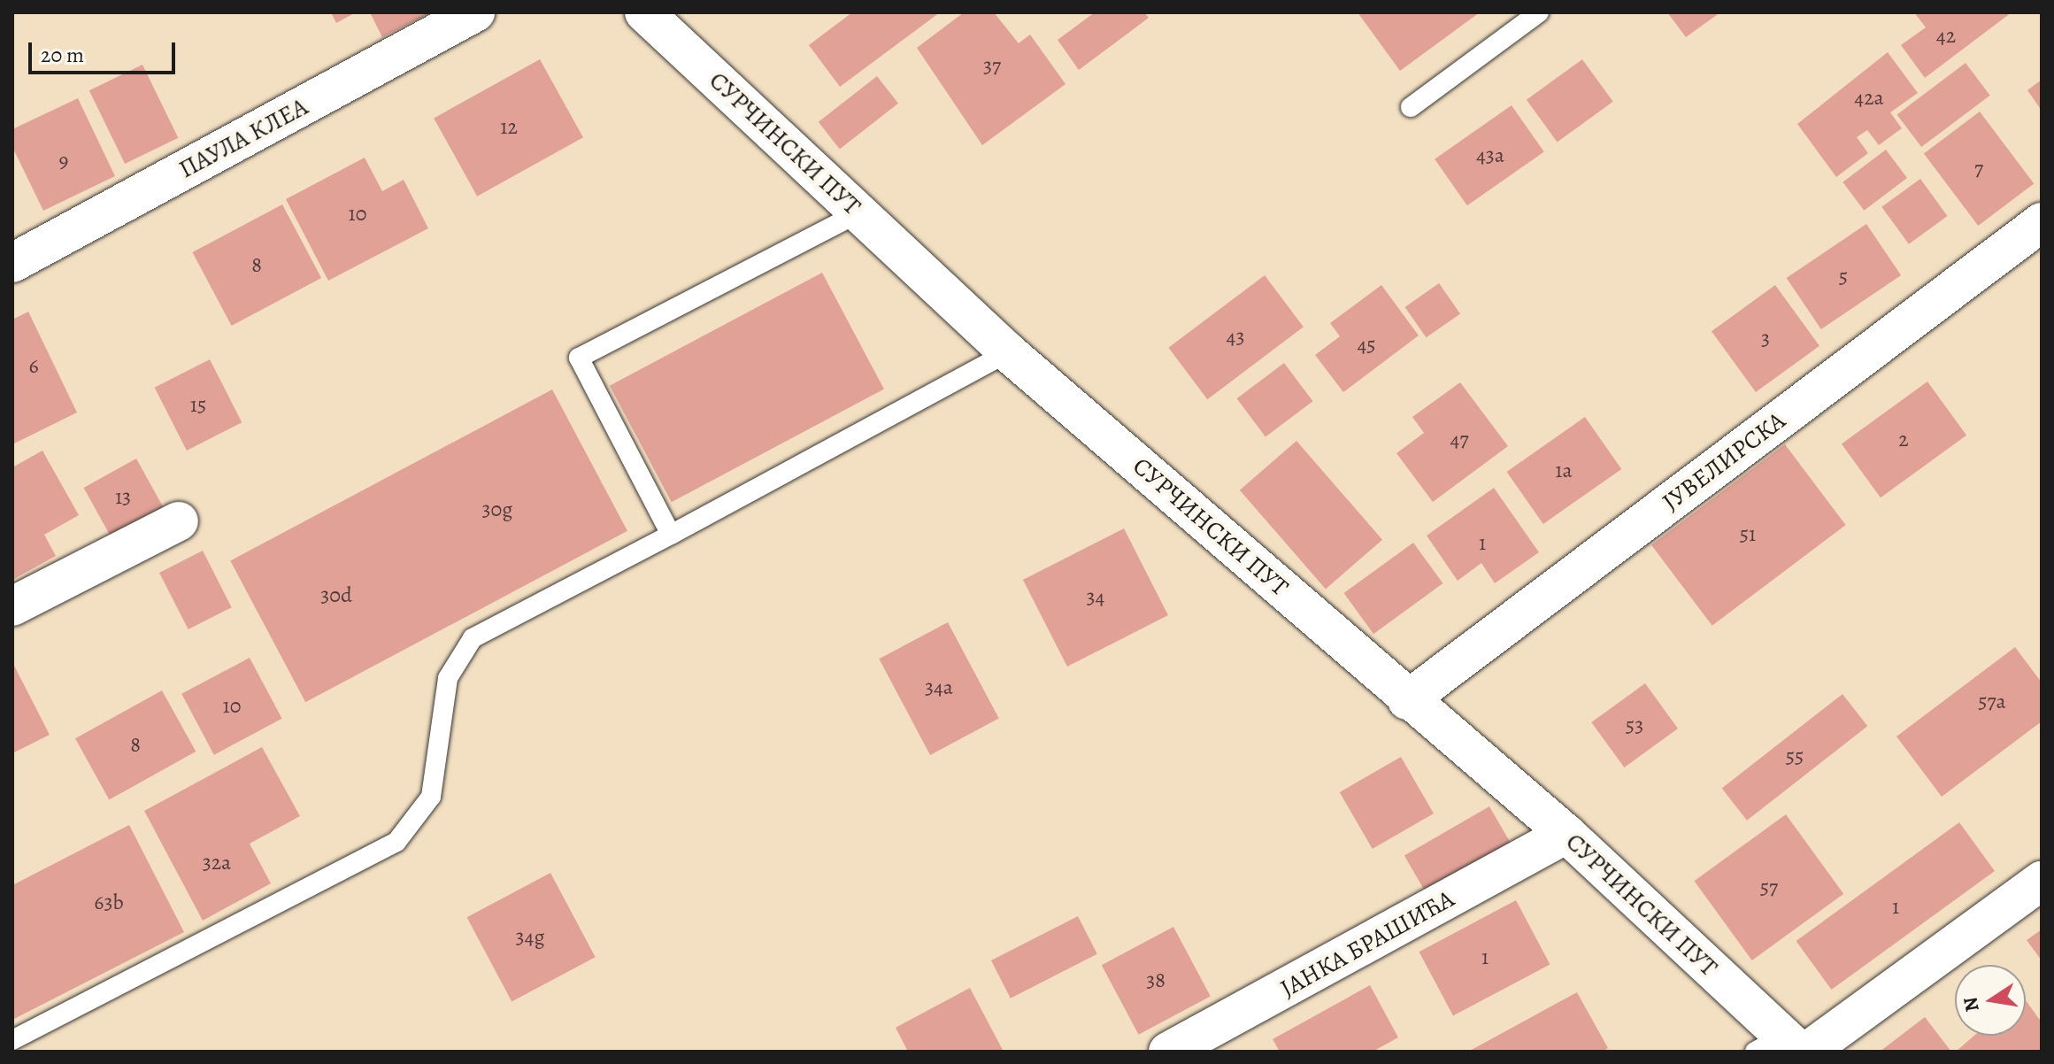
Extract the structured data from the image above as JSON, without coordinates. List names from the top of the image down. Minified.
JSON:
{"streets":{"street":["ПАУЛА КЛЕА","СУРЧИНСКИ ПУТ","ЈУВЕЛИРСКА","ЈАНКА БРАШИЋА"]},"crossings":[["СУРЧИНСКИ ПУТ","ЈУВЕЛИРСКА"],["СУРЧИНСКИ ПУТ","ЈАНКА БРАШИЋА"]],"house_numbers":["42","37","42a","12","43a","9","7","10","8","5","43","3","45","6","15","47","2","1a","13","30g","51","1","30d","34","34a","57a","10","53","8","55","32a","57","63b","1","34g","1","38"],"scale_bar":"20 m","north":"left"}
